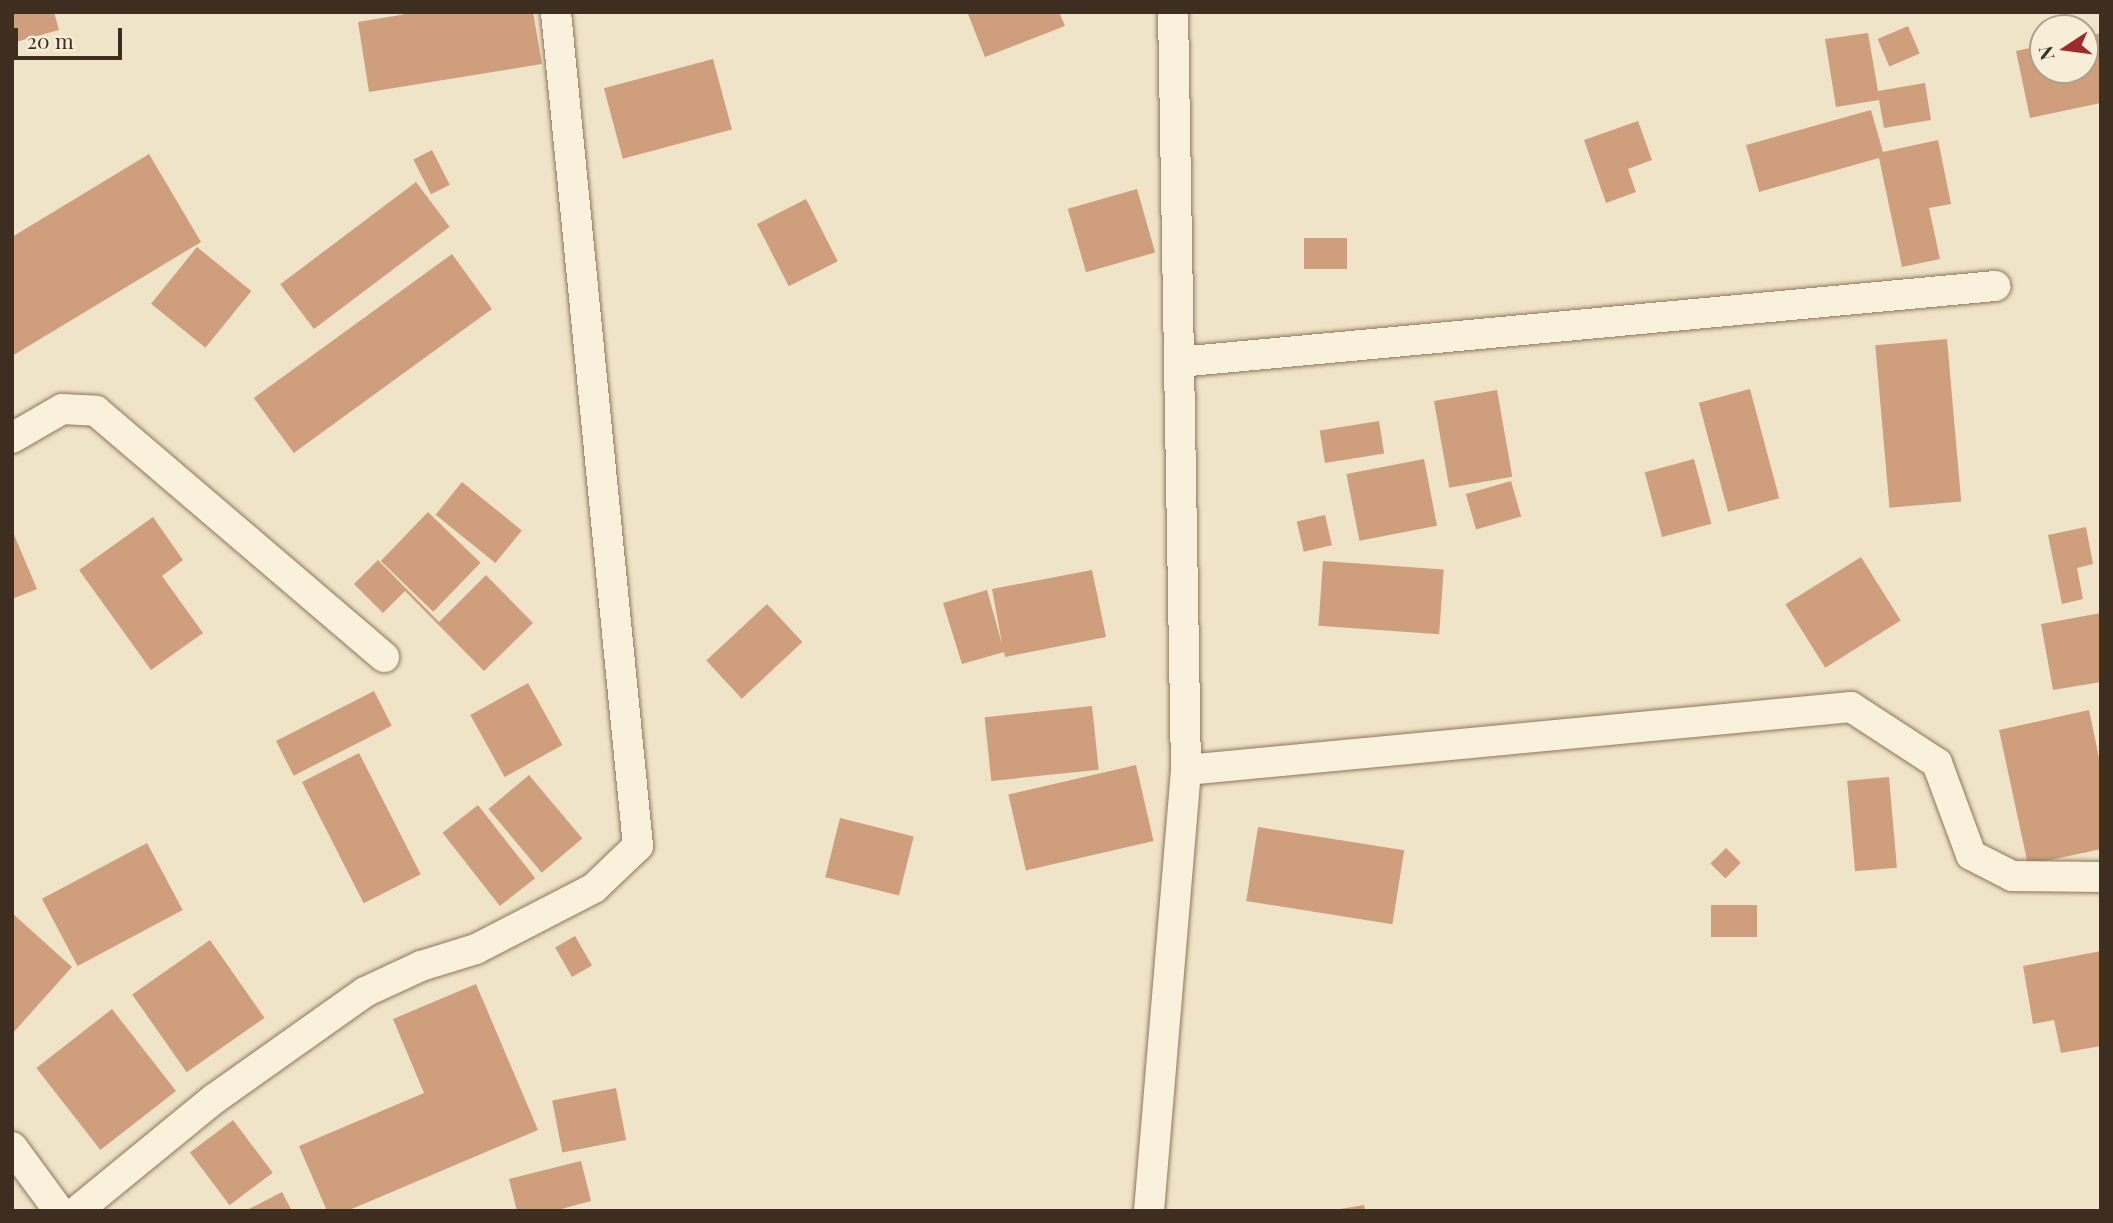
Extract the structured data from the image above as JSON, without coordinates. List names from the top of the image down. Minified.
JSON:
{"scale_bar":"20 m","north":"left"}
